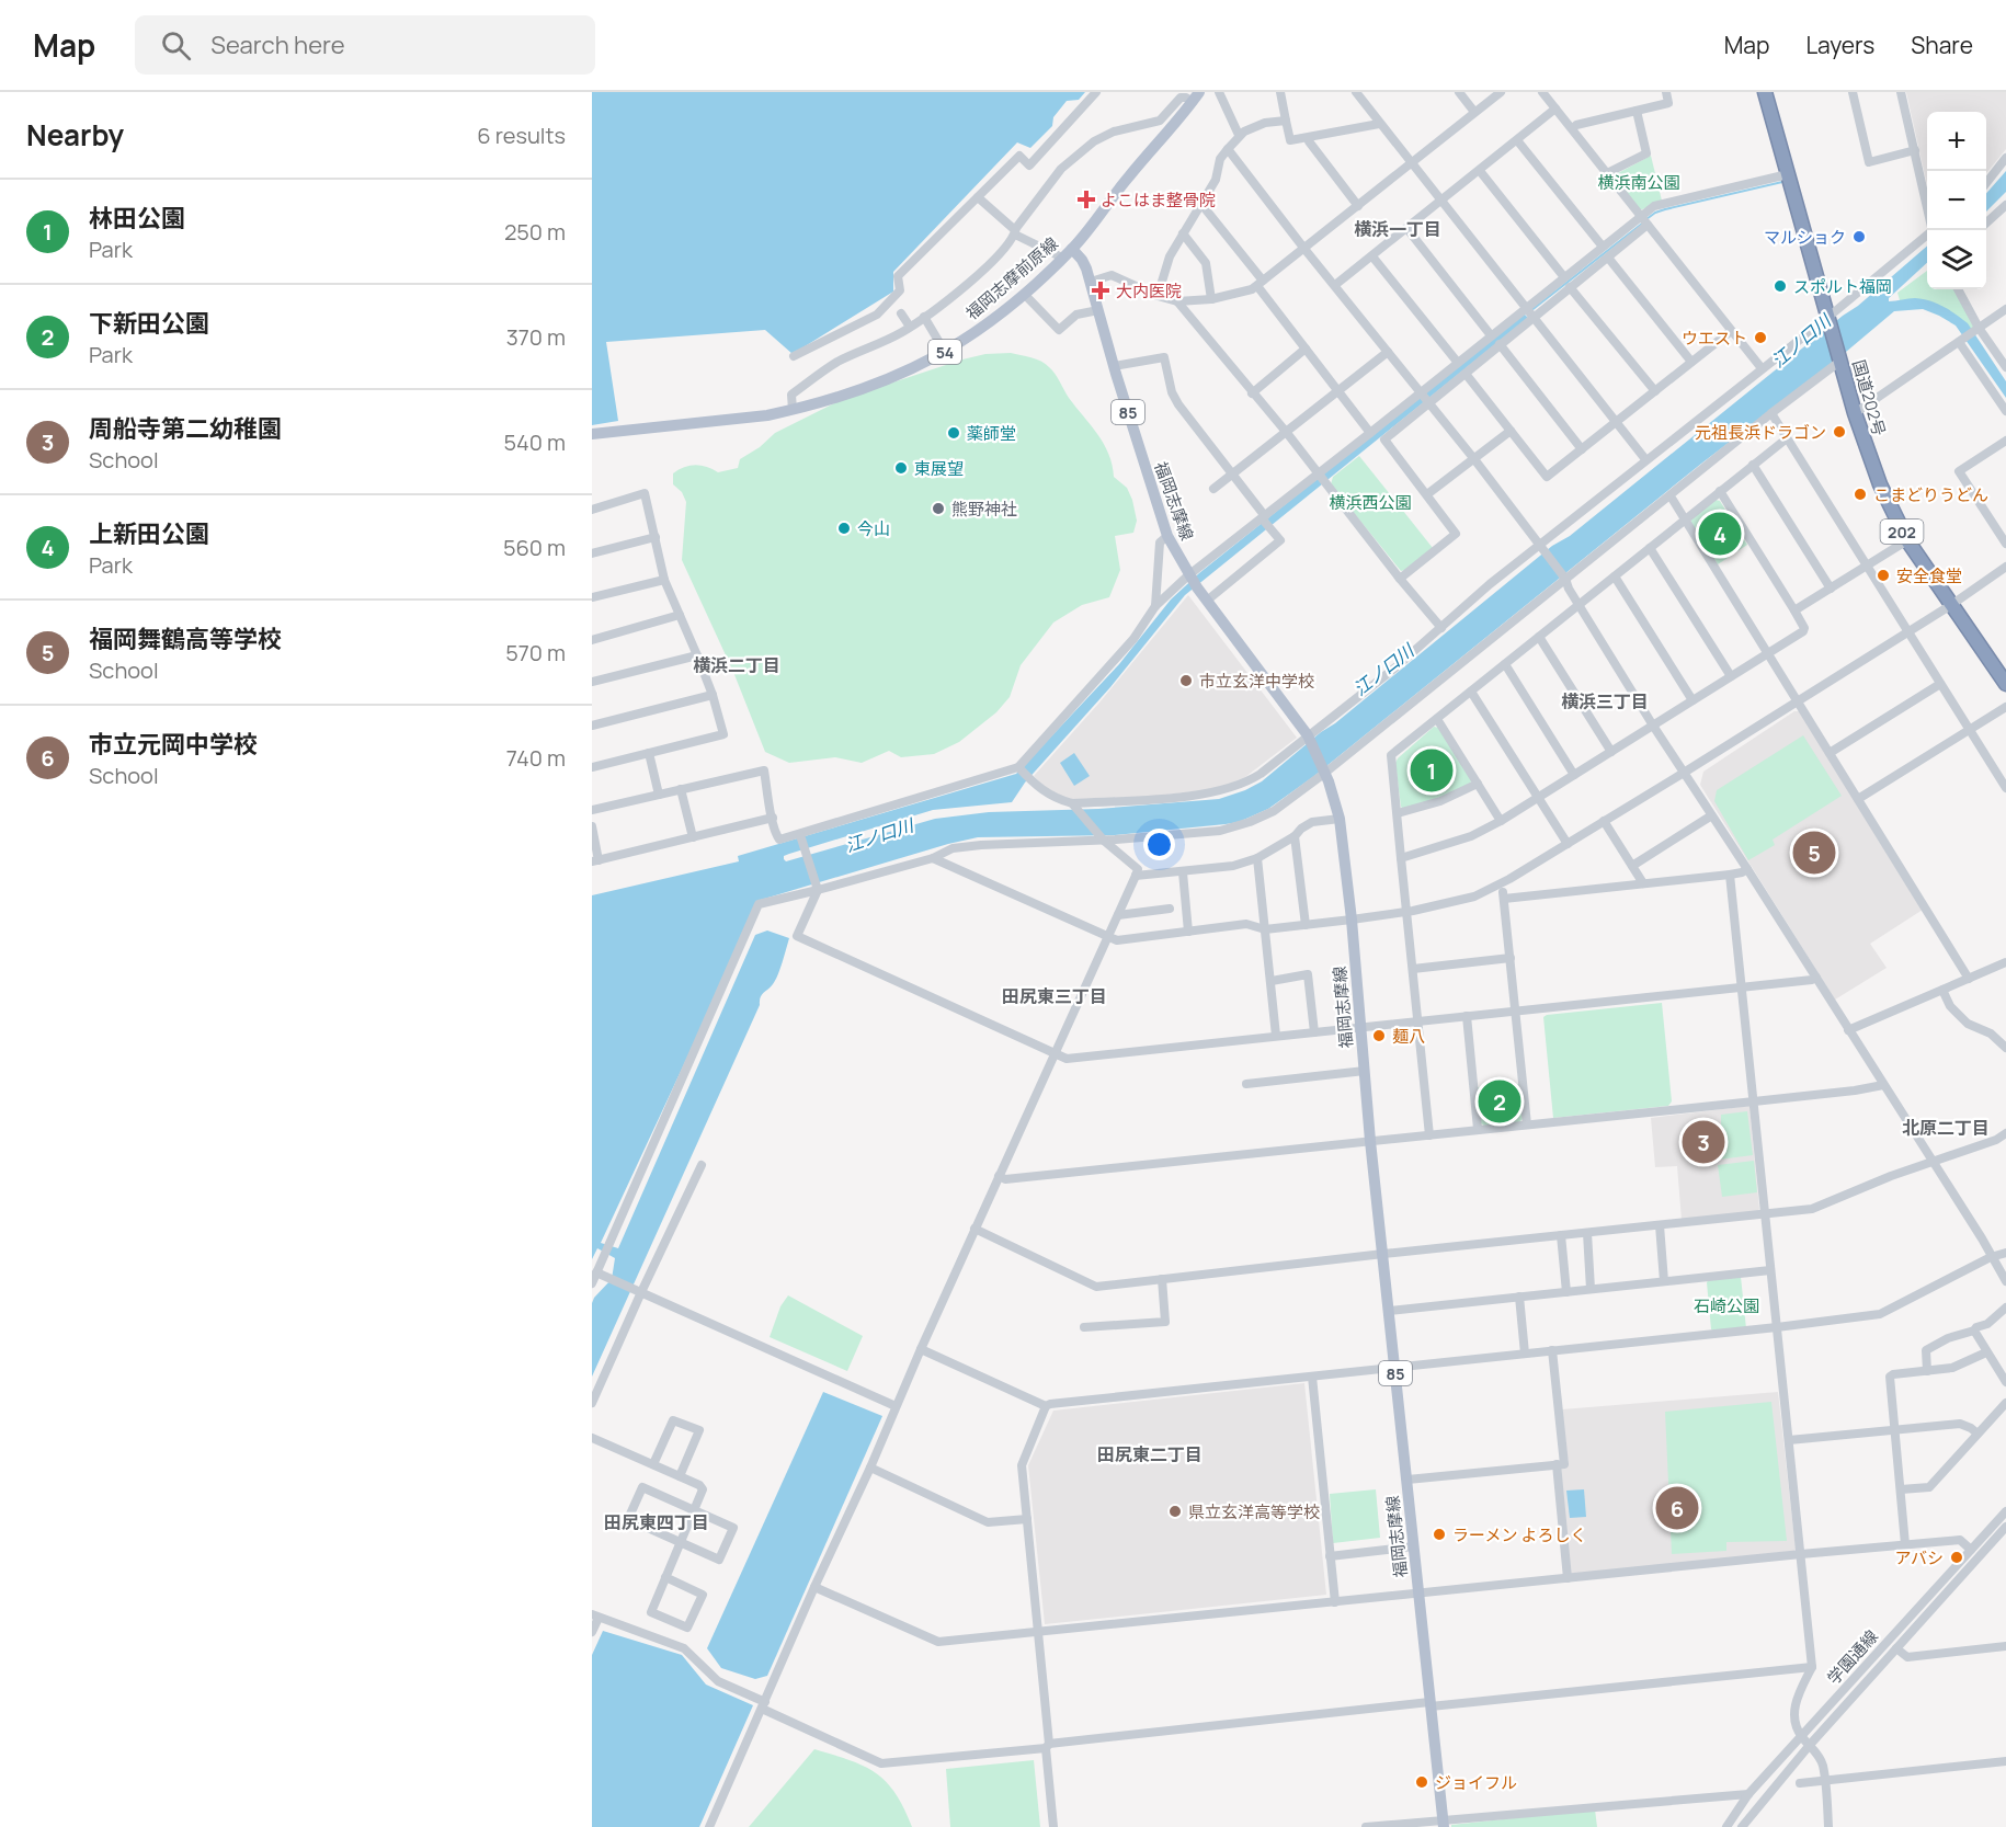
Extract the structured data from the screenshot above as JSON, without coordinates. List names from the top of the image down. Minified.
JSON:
{"streets":{"highway":["国道202号","202"],"main road":["福岡志摩前原線","54","85","福岡志摩線"],"street":["学園通線"]},"crossings":[["福岡志摩前原線","福岡志摩線"]],"districts":["横浜一丁目","横浜二丁目","横浜三丁目","田尻東三丁目","北原二丁目","田尻東二丁目","田尻東四丁目"],"water":["江ノ口川"],"parks":["横浜南公園","横浜西公園","石崎公園"],"places":{"health":["よこはま整骨院","大内医院"],"other":["マルショク","スポルト福岡","ウエスト","元祖長浜ドラゴン","薬師堂","東展望","こまどりうどん","熊野神社","今山","安全食堂","市立玄洋中学校","麺八","県立玄洋高等学校","ラーメン よろしく","アバシ","ジョイフル"]},"page":{"header":"Map","search":"Search here","nav":["Map","Layers","Share"],"heading":["Nearby","6 results"],"map_buttons":["+","−"],"list":[{"mark":"1","name":"林田公園","note":"Park","value":"250 m"},{"mark":"2","name":"下新田公園","note":"Park","value":"370 m"},{"mark":"3","name":"周船寺第二幼稚園","note":"School","value":"540 m"},{"mark":"4","name":"上新田公園","note":"Park","value":"560 m"},{"mark":"5","name":"福岡舞鶴高等学校","note":"School","value":"570 m"},{"mark":"6","name":"市立元岡中学校","note":"School","value":"740 m"}],"pins":["4","1","5","2","3","6"]}}
